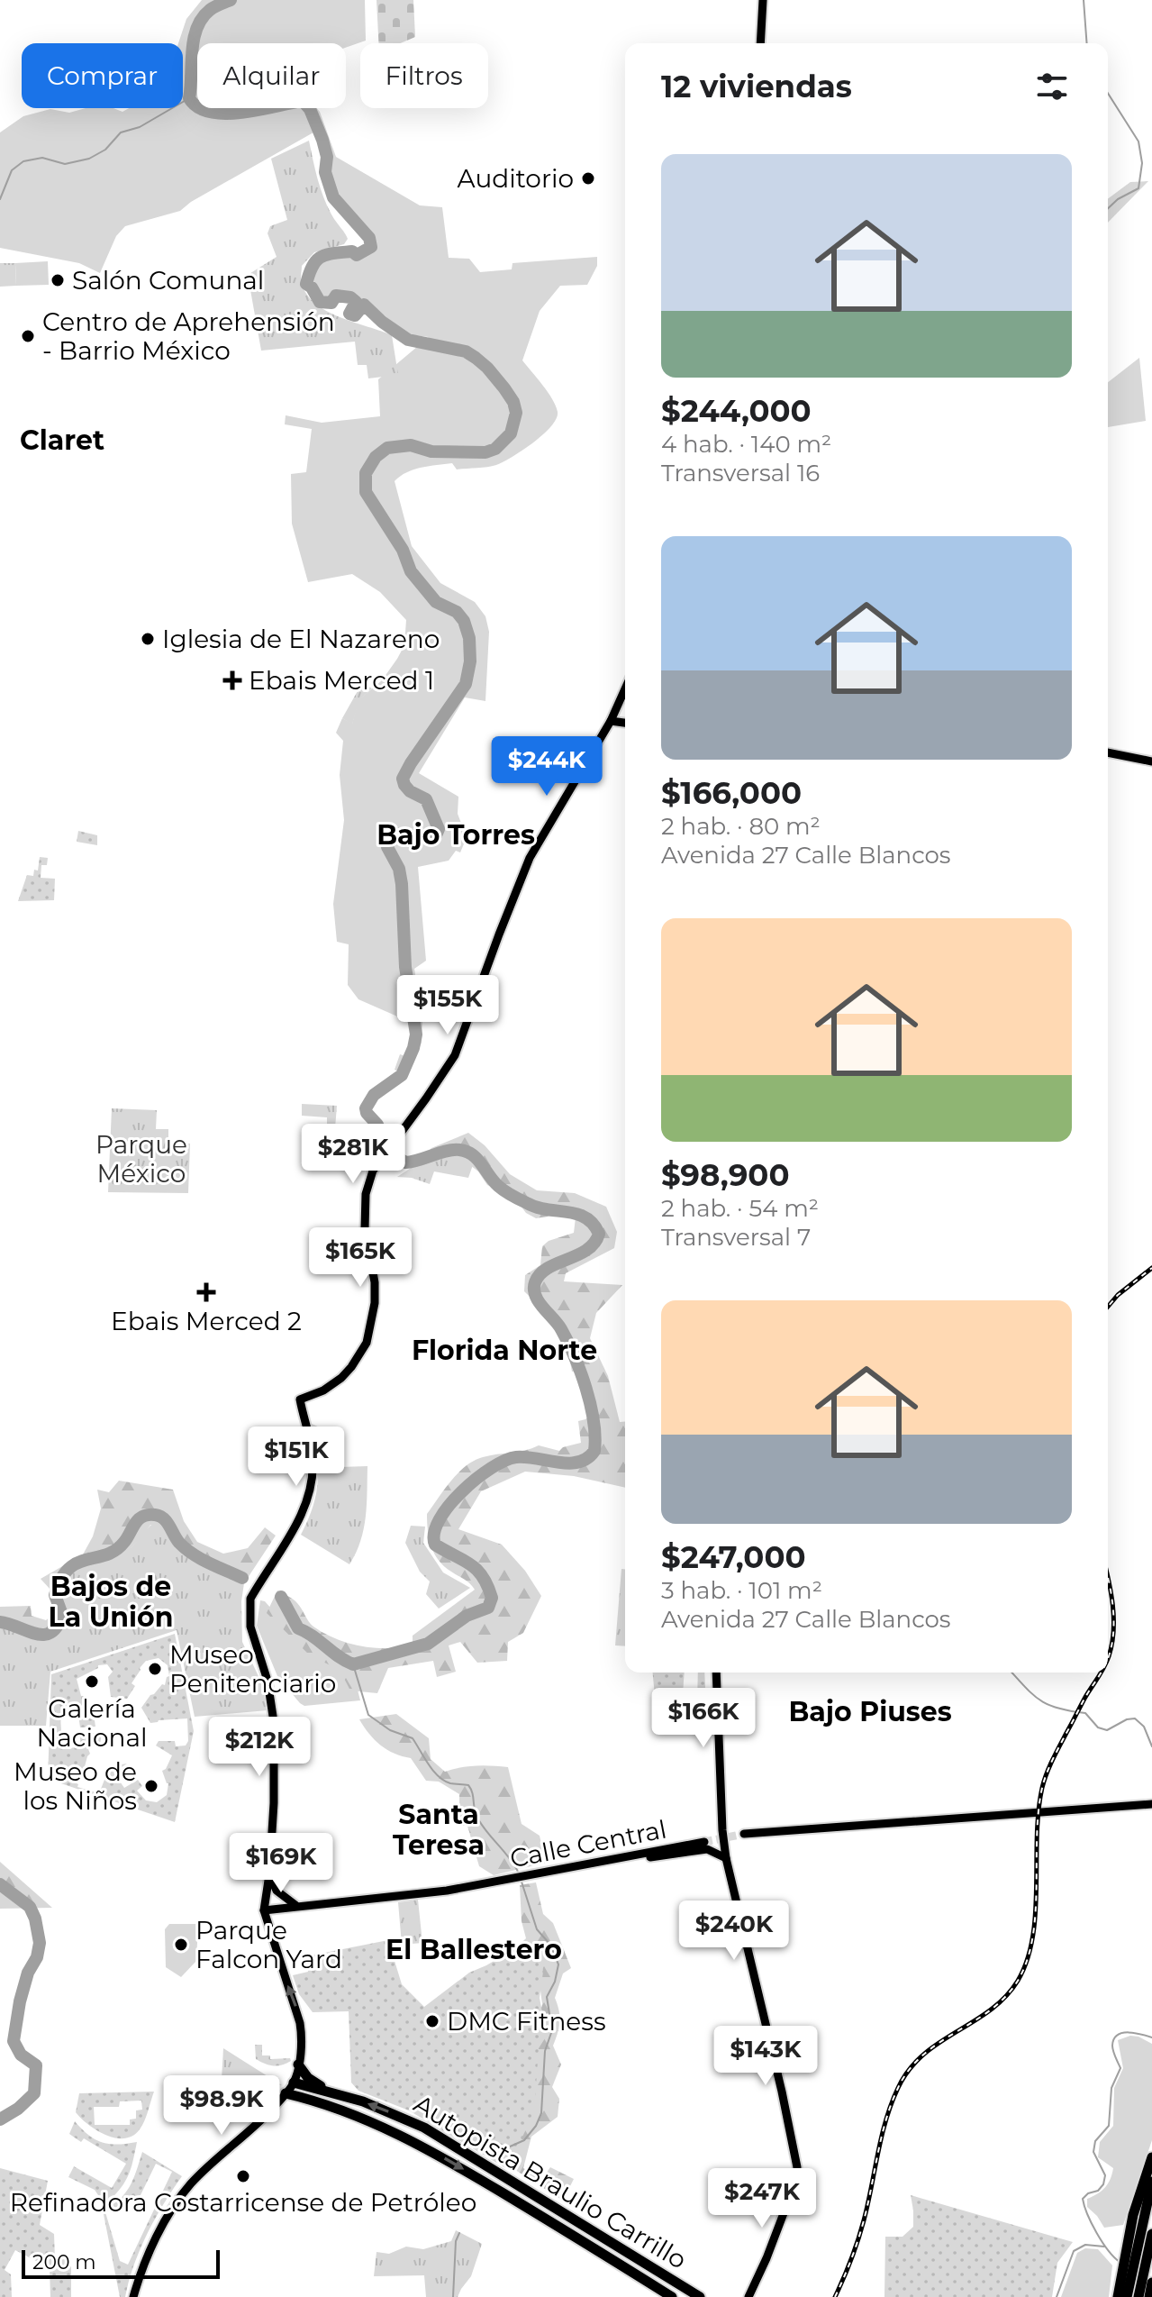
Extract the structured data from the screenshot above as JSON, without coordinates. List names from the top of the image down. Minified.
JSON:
{"streets":{"highway":["Autopista Braulio Carrillo"],"main road":["Calle Central"]},"districts":["Claret","Bajo Torres","Florida Norte","Bajos de La Unión","Bajo Piuses","Santa Teresa","El Ballestero"],"parks":["Parque México"],"places":{"other":["Auditorio","Salón Comunal","Centro de Aprehensión - Barrio México","Iglesia de El Nazareno","Museo Penitenciario","Galería Nacional","Museo de los Niños","Parque Falcon Yard","DMC Fitness","Refinadora Costarricense de Petróleo"],"health":["Ebais Merced 1","Ebais Merced 2"]},"scale_bar":"200 m","page":{"chip":["Comprar","Alquilar","Filtros"],"heading":"12 viviendas","list":[{"name":"$244,000","note":"4 hab. · 140 m² · Transversal 16"},{"name":"$166,000","note":"2 hab. · 80 m² · Avenida 27 Calle Blancos"},{"name":"$98,900","note":"2 hab. · 54 m² · Transversal 7"},{"name":"$247,000","note":"3 hab. · 101 m² · Avenida 27 Calle Blancos"}],"price":["$244K","$155K","$281K","$165K","$151K","$166K","$212K","$169K","$240K","$143K","$98.9K","$247K"],"scale":"200 m"}}
